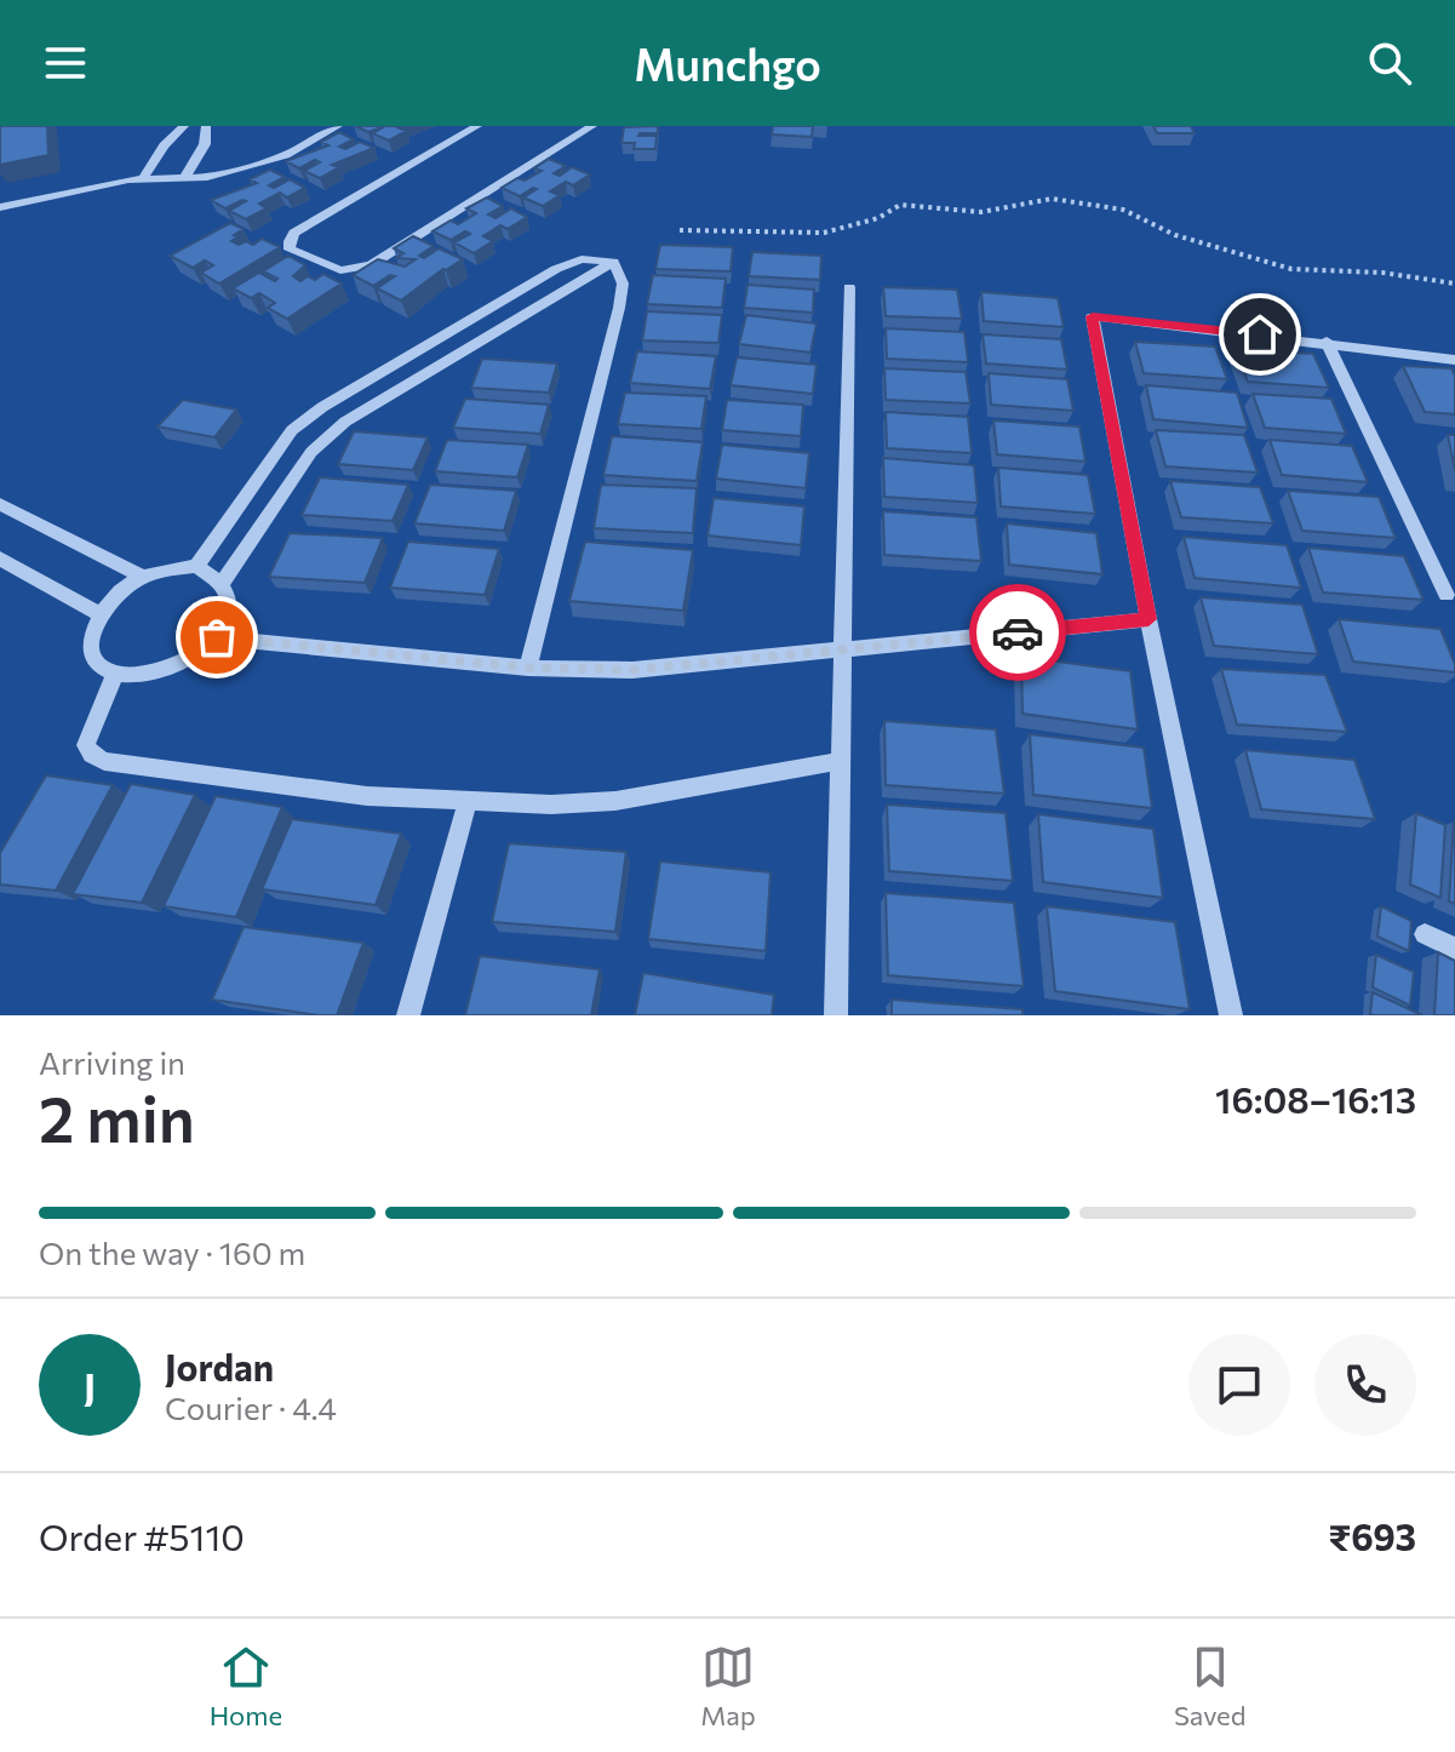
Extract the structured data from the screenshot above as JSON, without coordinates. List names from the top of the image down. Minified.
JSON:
{"page":{"header":"Munchgo","heading":["2 min","Arriving in","16:08–16:13"],"panel":["Jordan","Courier · 4.4","Order #5110","₹693"],"bar":"On the way · 160 m","round":"J","tabs":["Home","Map","Saved"]}}
